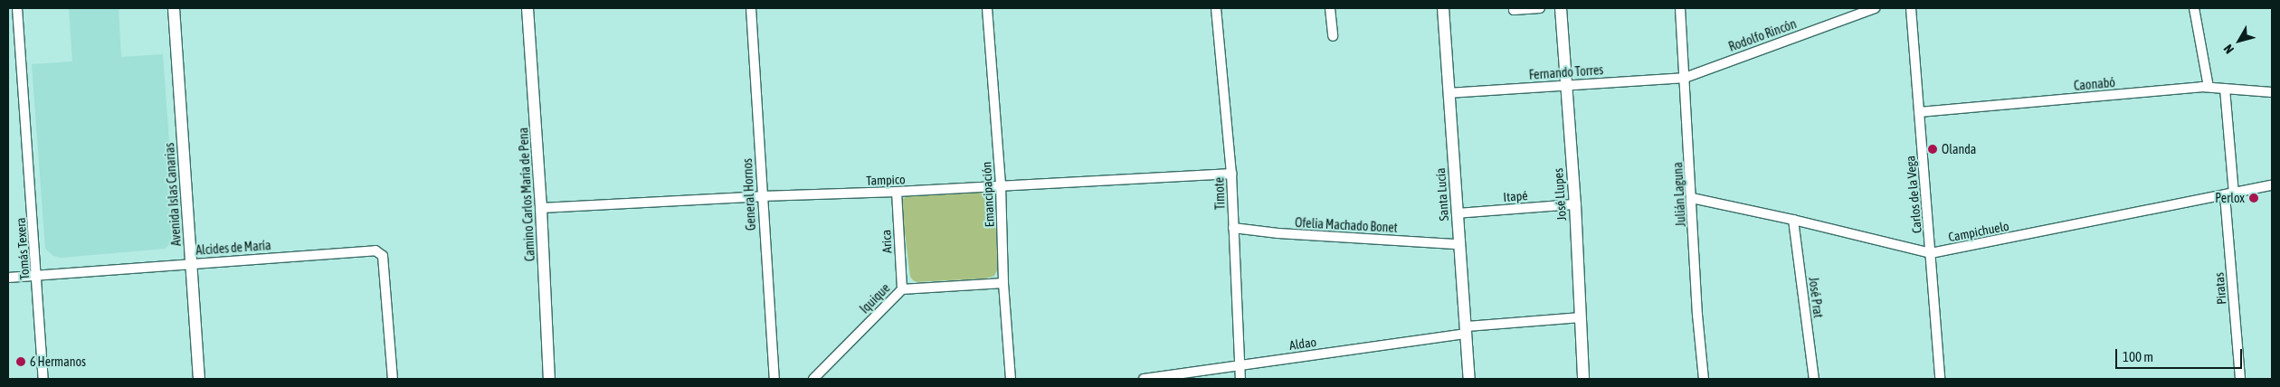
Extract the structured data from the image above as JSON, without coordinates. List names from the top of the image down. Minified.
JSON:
{"streets":{"street":["Rodolfo Rincón","Fernando Torres","Caonabó","Tampico","Timote","Avenida Islas Canarias","Camino Carlos María de Pena","General Hornos","Emancipación","Santa Lucía","José Llupes","Julián Laguna","Carlos de la Vega","Itapé","Ofelia Machado Bonet","Campichuelo","Arica","Alcides de María","Tomás Texera","Piratas","José Prat","Iquique","Aldao"]},"crossings":[["Rodolfo Rincón","Fernando Torres"],["Rodolfo Rincón","Julián Laguna"],["Fernando Torres","Santa Lucía"],["Fernando Torres","José Llupes"],["Fernando Torres","Julián Laguna"],["Caonabó","Carlos de la Vega"],["Caonabó","Piratas"],["Tampico","Timote"],["Tampico","Camino Carlos María de Pena"],["Tampico","General Hornos"],["Tampico","Emancipación"],["Tampico","Arica"],["Timote","Ofelia Machado Bonet"],["Timote","Aldao"],["Avenida Islas Canarias","Alcides de María"],["Emancipación","Iquique"],["Santa Lucía","Itapé"],["Santa Lucía","Ofelia Machado Bonet"],["Santa Lucía","Aldao"],["José Llupes","Itapé"],["José Llupes","Aldao"],["Julián Laguna","Campichuelo"],["Carlos de la Vega","Campichuelo"],["Campichuelo","Piratas"],["Campichuelo","José Prat"],["Arica","Iquique"],["Alcides de María","Tomás Texera"]],"places":["Olanda","Perlox","6 Hermanos"],"scale_bar":"100 m","north":"bottom left"}
